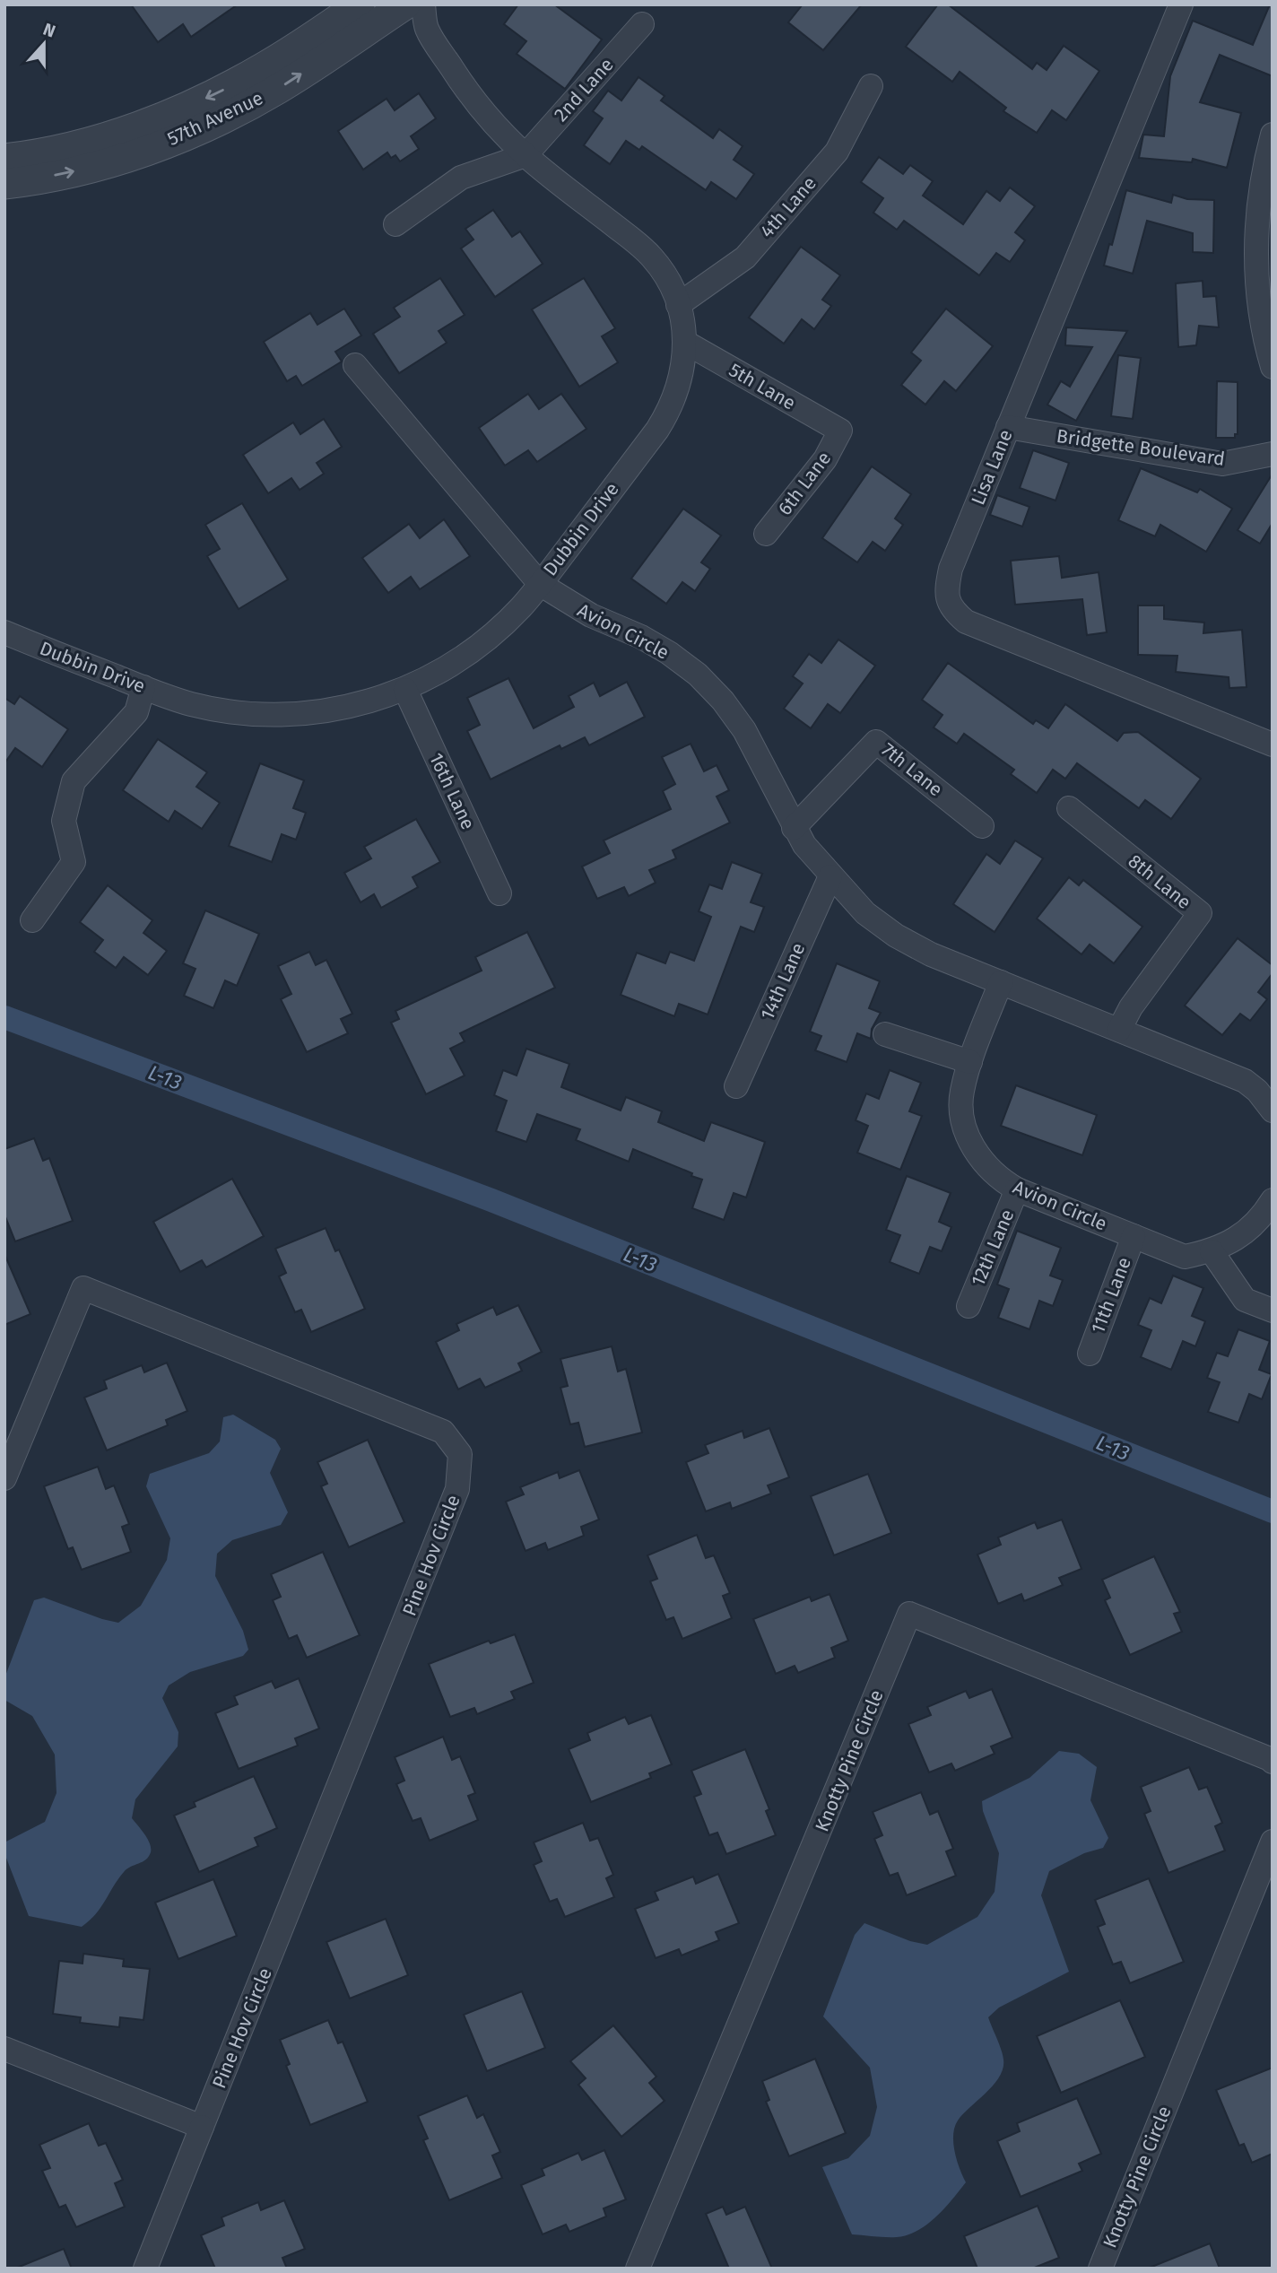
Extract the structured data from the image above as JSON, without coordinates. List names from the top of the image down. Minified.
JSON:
{"streets":{"street":["2nd Lane","57th Avenue","4th Lane","5th Lane","Bridgette Boulevard","Lisa Lane","6th Lane","Dubbin Drive","Avion Circle","7th Lane","16th Lane","8th Lane","14th Lane","12th Lane","11th Lane","Pine Hov Circle","Knotty Pine Circle"]},"crossings":[["2nd Lane","Dubbin Drive"],["4th Lane","Dubbin Drive"],["5th Lane","6th Lane"],["5th Lane","Dubbin Drive"],["Bridgette Boulevard","Lisa Lane"],["Dubbin Drive","Avion Circle"],["Dubbin Drive","16th Lane"],["Avion Circle","7th Lane"],["Avion Circle","8th Lane"],["Avion Circle","14th Lane"],["Avion Circle","12th Lane"],["Avion Circle","11th Lane"]],"water":["L-13"],"north":"top"}
